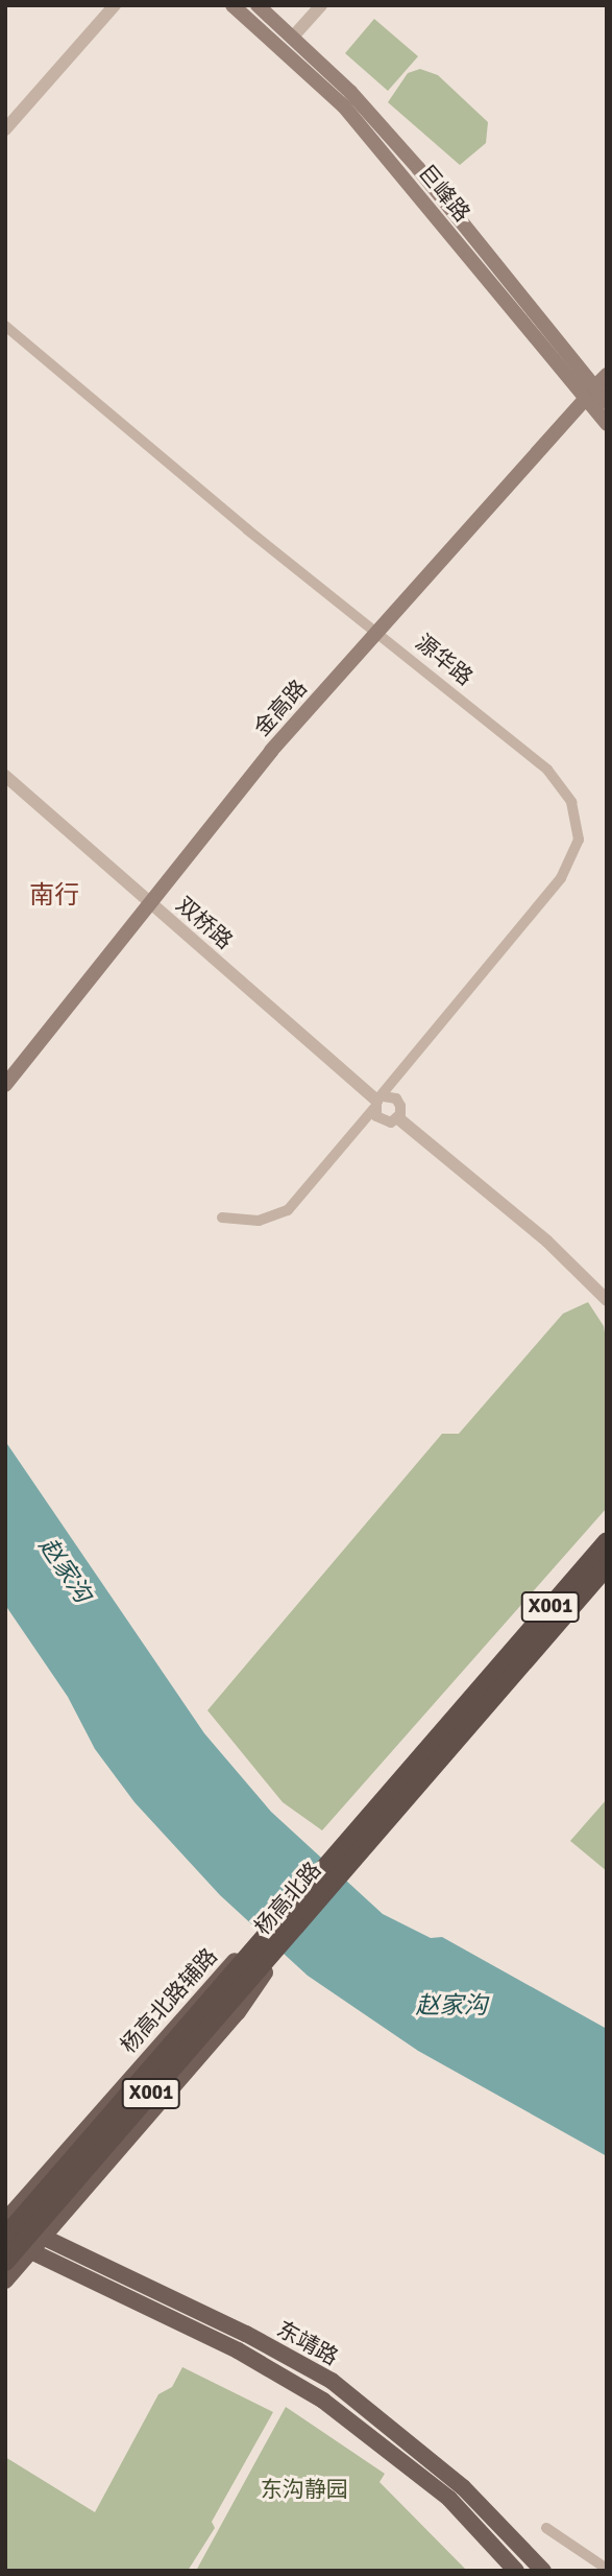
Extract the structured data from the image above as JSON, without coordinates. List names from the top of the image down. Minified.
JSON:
{"streets":{"highway":["X001","杨高北路"],"main road":["巨峰路","金高路","杨高北路辅路","东靖路"],"street":["源华路","双桥路"]},"crossings":[["巨峰路","金高路"],["源华路","金高路"],["源华路","双桥路"],["金高路","双桥路"],["X001","杨高北路"],["X001","杨高北路辅路"],["X001","东靖路"],["杨高北路","杨高北路辅路"],["杨高北路","东靖路"],["杨高北路辅路","东靖路"]],"districts":["南行"],"water":["赵家沟"],"parks":["东沟静园"]}
